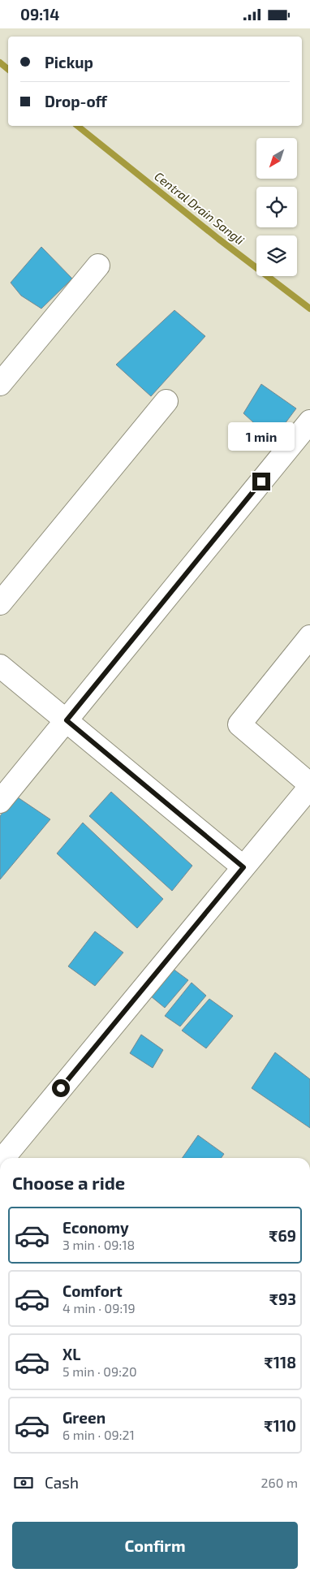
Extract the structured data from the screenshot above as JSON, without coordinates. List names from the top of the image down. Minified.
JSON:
{"water":["Central Drain Sangli"],"north":"bottom left","page":{"status":"09:14","banner":["Pickup","Drop-off"],"bubble":"1 min","heading":"Choose a ride","list":[{"name":"Economy","note":"3 min · 09:18","value":"₹69"},{"name":"Comfort","note":"4 min · 09:19","value":"₹93"},{"name":"XL","note":"5 min · 09:20","value":"₹118"},{"name":"Green","note":"6 min · 09:21","value":"₹110"}],"pay":["Cash","260 m"],"buttons":"Confirm"}}
